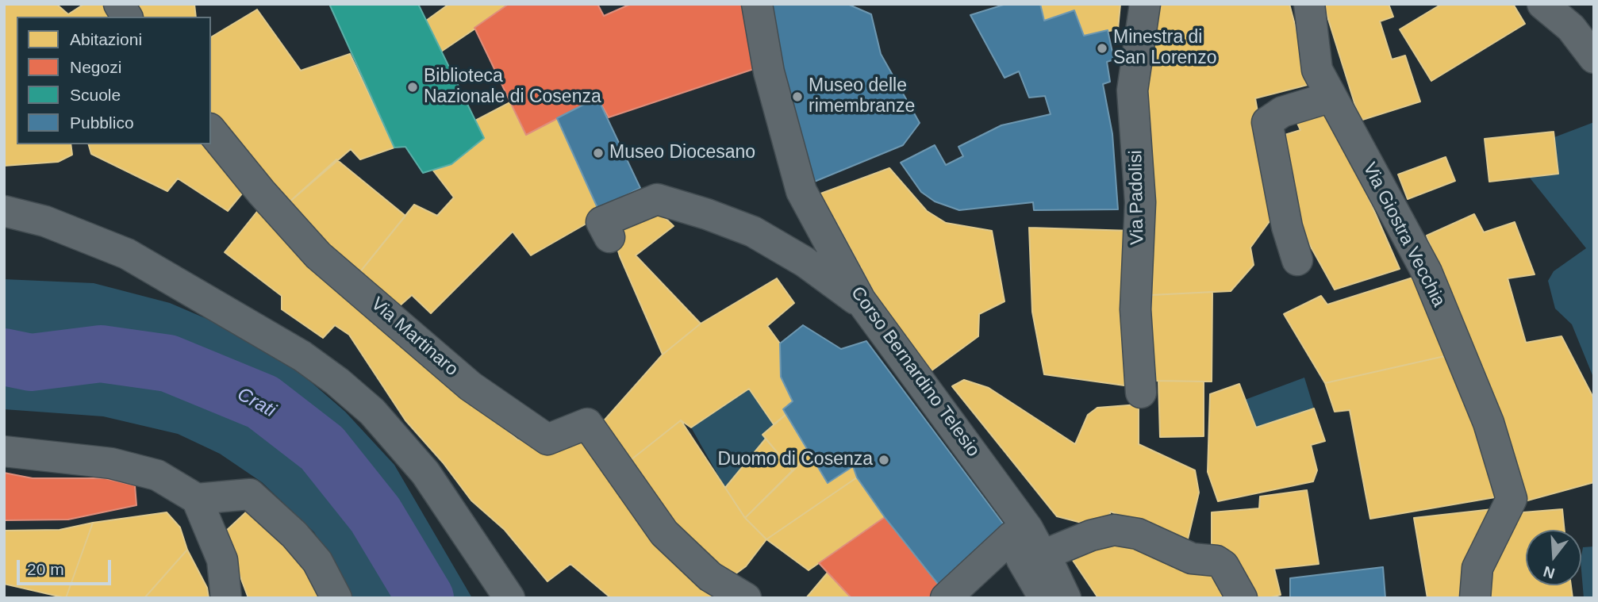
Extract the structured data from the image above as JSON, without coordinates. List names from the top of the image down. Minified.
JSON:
{"streets":{"street":["Via Padolisi","Via Giostra Vecchia","Via Martinaro","Corso Bernardino Telesio"]},"water":["Crati"],"places":["Minestra di San Lorenzo","Biblioteca Nazionale di Cosenza","Museo delle rimembranze","Museo Diocesano","Duomo di Cosenza"],"legend":["Abitazioni","Negozi","Scuole","Pubblico"],"scale_bar":"20 m","north":"bottom"}
